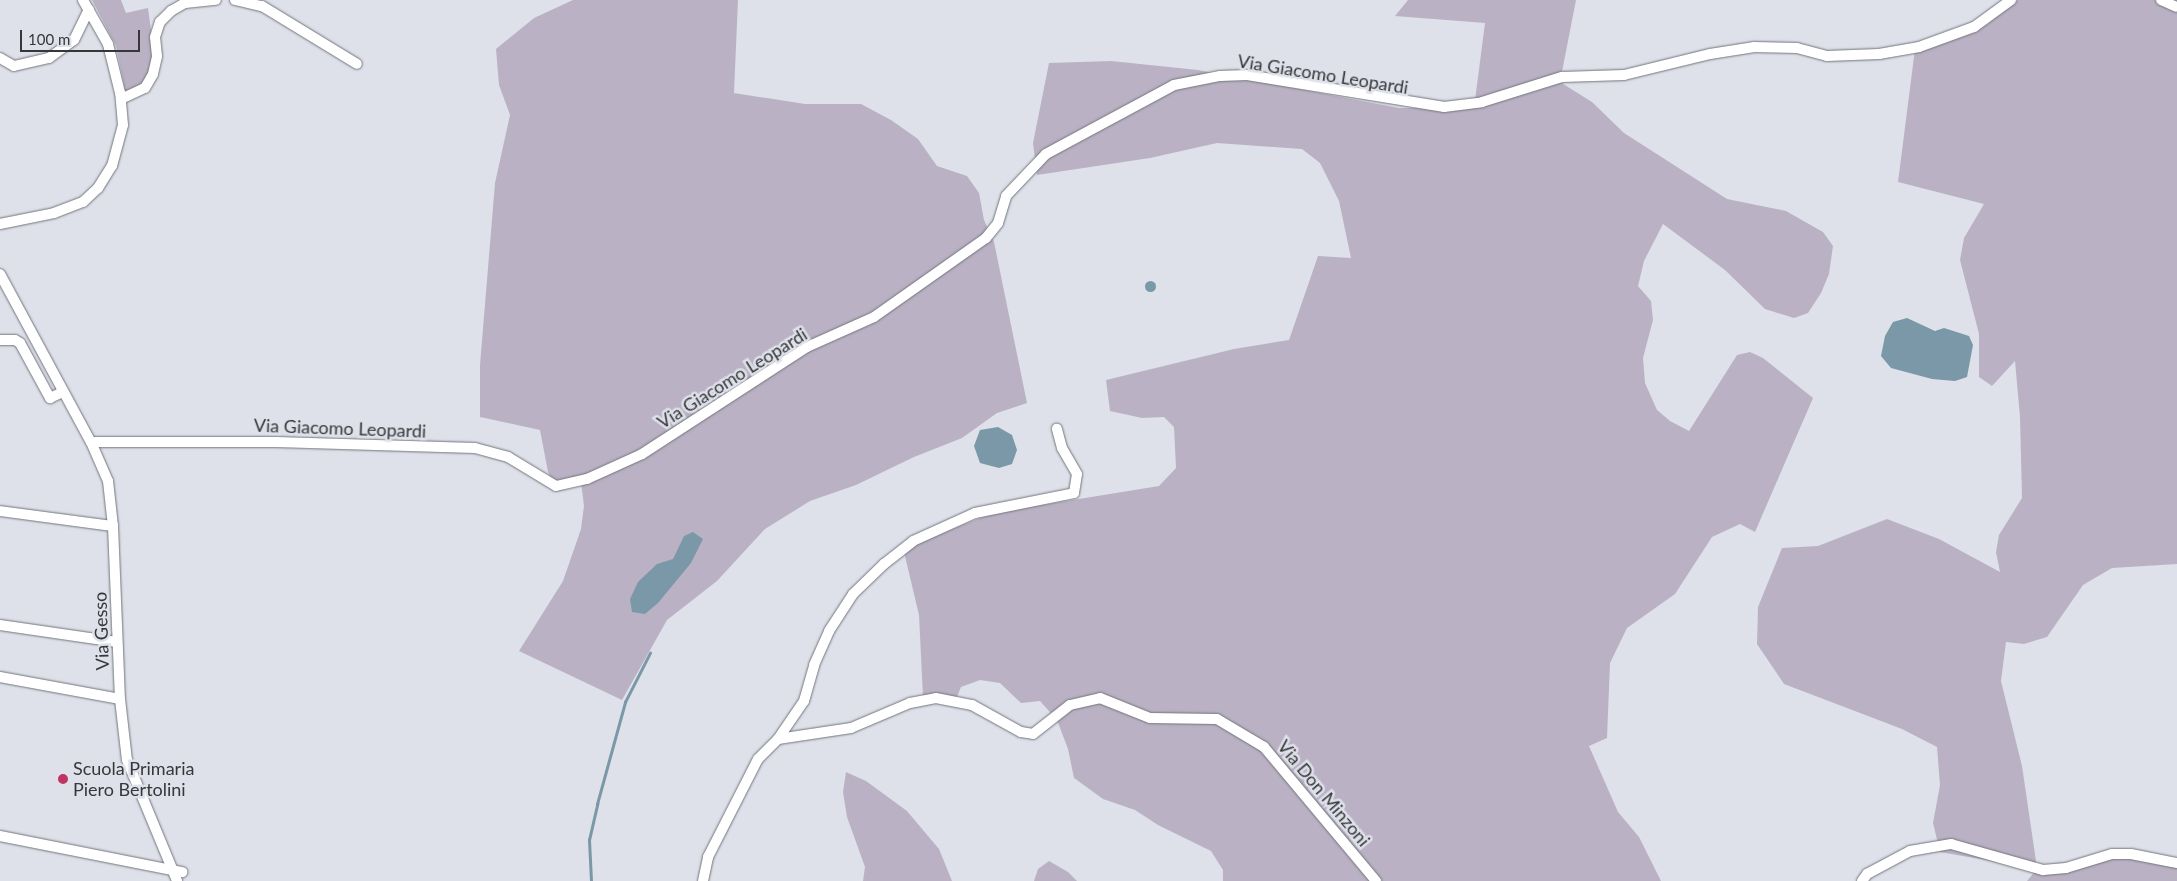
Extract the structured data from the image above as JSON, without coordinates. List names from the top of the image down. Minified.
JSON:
{"streets":{"street":["Via Giacomo Leopardi","Via Gesso","Via Don Minzoni"]},"crossings":[["Via Giacomo Leopardi","Via Gesso"]],"places":["Scuola Primaria Piero Bertolini"],"scale_bar":"100 m"}
